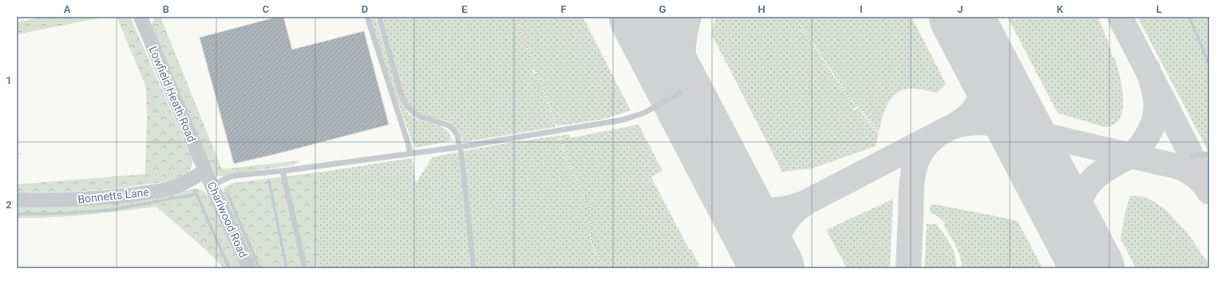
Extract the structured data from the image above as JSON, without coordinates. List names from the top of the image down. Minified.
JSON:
{"streets":{"street":["Lowfield Heath Road","Bonnetts Lane","Charlwood Road"]},"crossings":[["Lowfield Heath Road","Bonnetts Lane"],["Lowfield Heath Road","Charlwood Road"],["Bonnetts Lane","Charlwood Road"]],"grid":{"columns":["A","B","C","D","E","F","G","H","I","J","K","L"],"rows":["1","2"]}}
